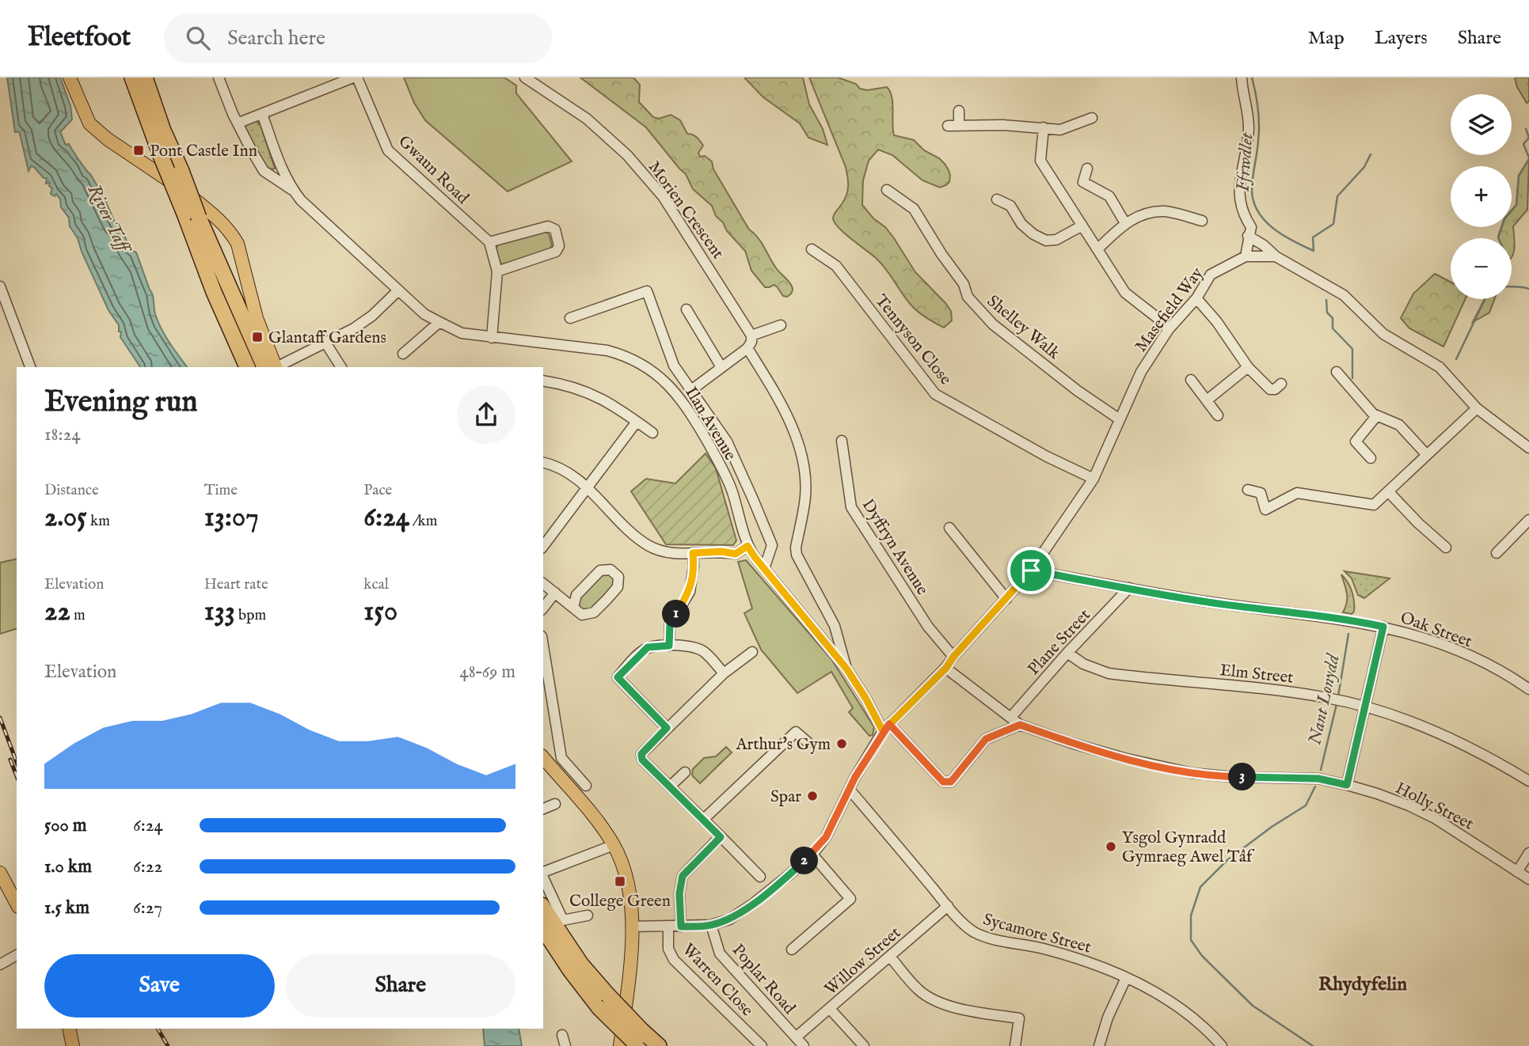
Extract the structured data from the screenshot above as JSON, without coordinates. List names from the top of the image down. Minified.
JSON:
{"streets":{"street":["Gwaun Road","Morien Crescent","Masefield Way","Shelley Walk","Tennyson Close","Ilan Avenue","Dyffryn Avenue","Oak Street","Plane Street","Elm Street","Holly Street","Sycamore Street","Willow Street","Poplar Road","Warren Close"]},"crossings":[["Masefield Way","Shelley Walk"],["Masefield Way","Tennyson Close"],["Masefield Way","Dyffryn Avenue"],["Masefield Way","Oak Street"],["Masefield Way","Holly Street"],["Masefield Way","Sycamore Street"],["Masefield Way","Poplar Road"],["Masefield Way","Warren Close"],["Oak Street","Plane Street"],["Plane Street","Elm Street"],["Plane Street","Holly Street"],["Sycamore Street","Willow Street"],["Willow Street","Poplar Road"]],"districts":["Rhydyfelin"],"water":["Ffrwdlet","River Taff","Nant Lonydd"],"places":{"transit":["Pont Castle Inn","Glantaff Gardens","College Green"],"other":["Arthur's Gym","Spar","Ysgol Gynradd Gymraeg Awel Tâf"]},"page":{"header":"Fleetfoot","search":"Search here","nav":["Map","Layers","Share"],"map_buttons":["+","−"],"heading":["Evening run","18:24"],"stats":[["Distance","2.05 km"],["Time","13:07"],["Pace","6:24 /km"],["Elevation","22 m"],["Heart rate","133 bpm"],["kcal","150"]],"pins":["1","3","2"],"chart":["Elevation","48–69 m"],"list":[{"name":"500 m","note":"6:24"},{"name":"1.0 km","note":"6:22"},{"name":"1.5 km","note":"6:27"}],"buttons":["Save","Share"]}}
